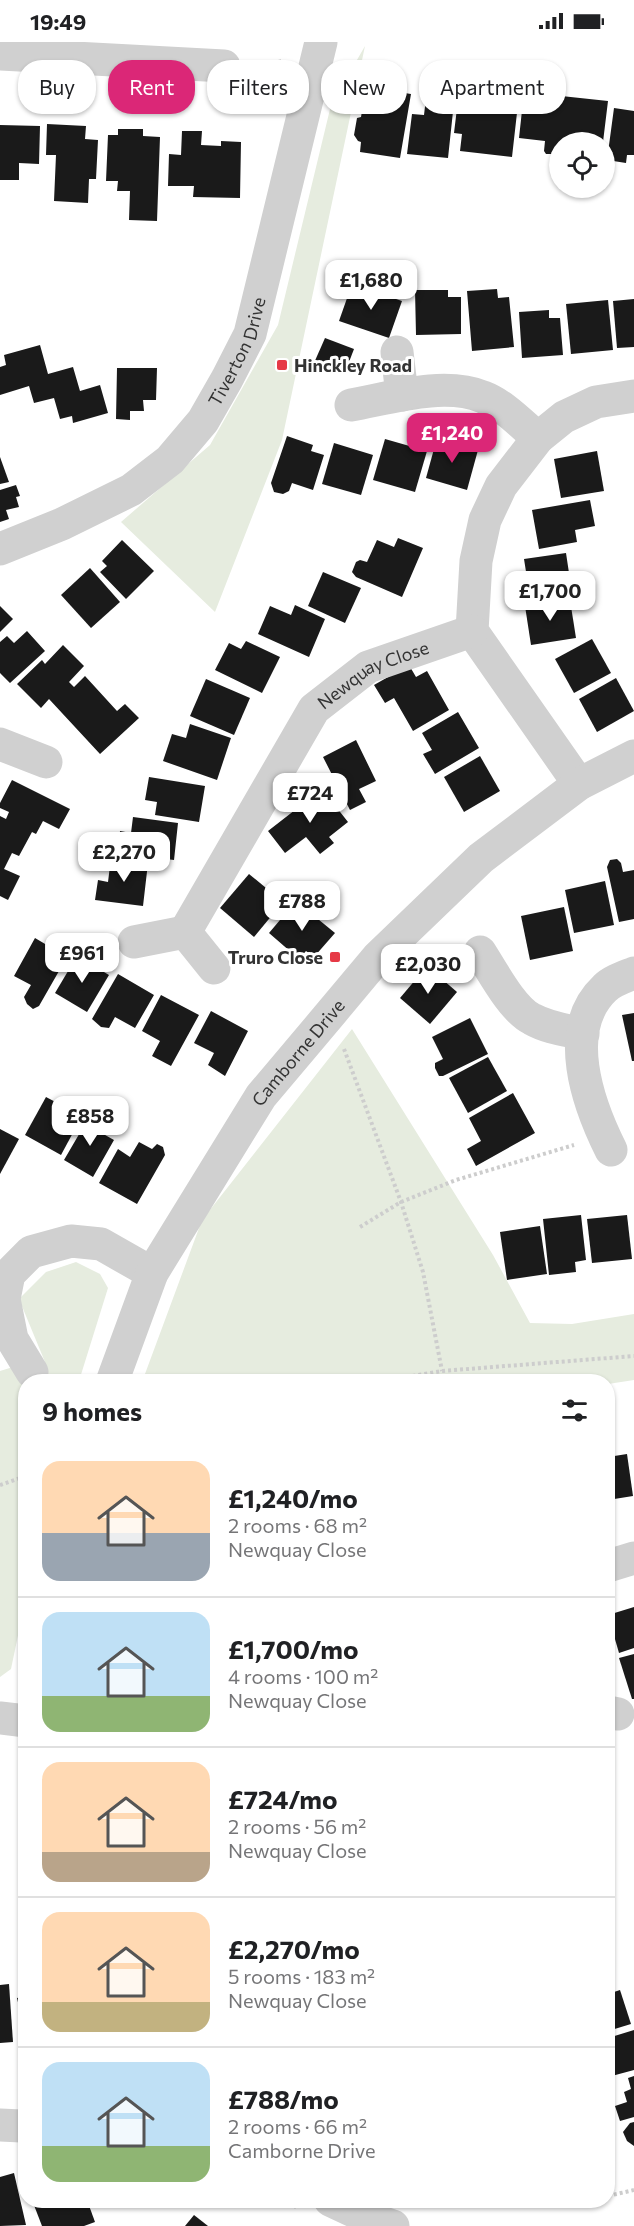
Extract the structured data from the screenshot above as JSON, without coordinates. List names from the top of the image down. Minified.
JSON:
{"streets":{"street":["Tiverton Drive","Newquay Close","Camborne Drive"]},"places":{"transit":["Hinckley Road","Truro Close"]},"page":{"status":"19:49","chip":["Buy","Rent","Filters","New","Apartment"],"price":["£1,680","£1,240","£1,700","£724","£2,270","£788","£961","£2,030","£858"],"heading":"9 homes","list":[{"name":"£1,240/mo","note":"2 rooms · 68 m² · Newquay Close"},{"name":"£1,700/mo","note":"4 rooms · 100 m² · Newquay Close"},{"name":"£724/mo","note":"2 rooms · 56 m² · Newquay Close"},{"name":"£2,270/mo","note":"5 rooms · 183 m² · Newquay Close"},{"name":"£788/mo","note":"2 rooms · 66 m² · Camborne Drive"}]}}
